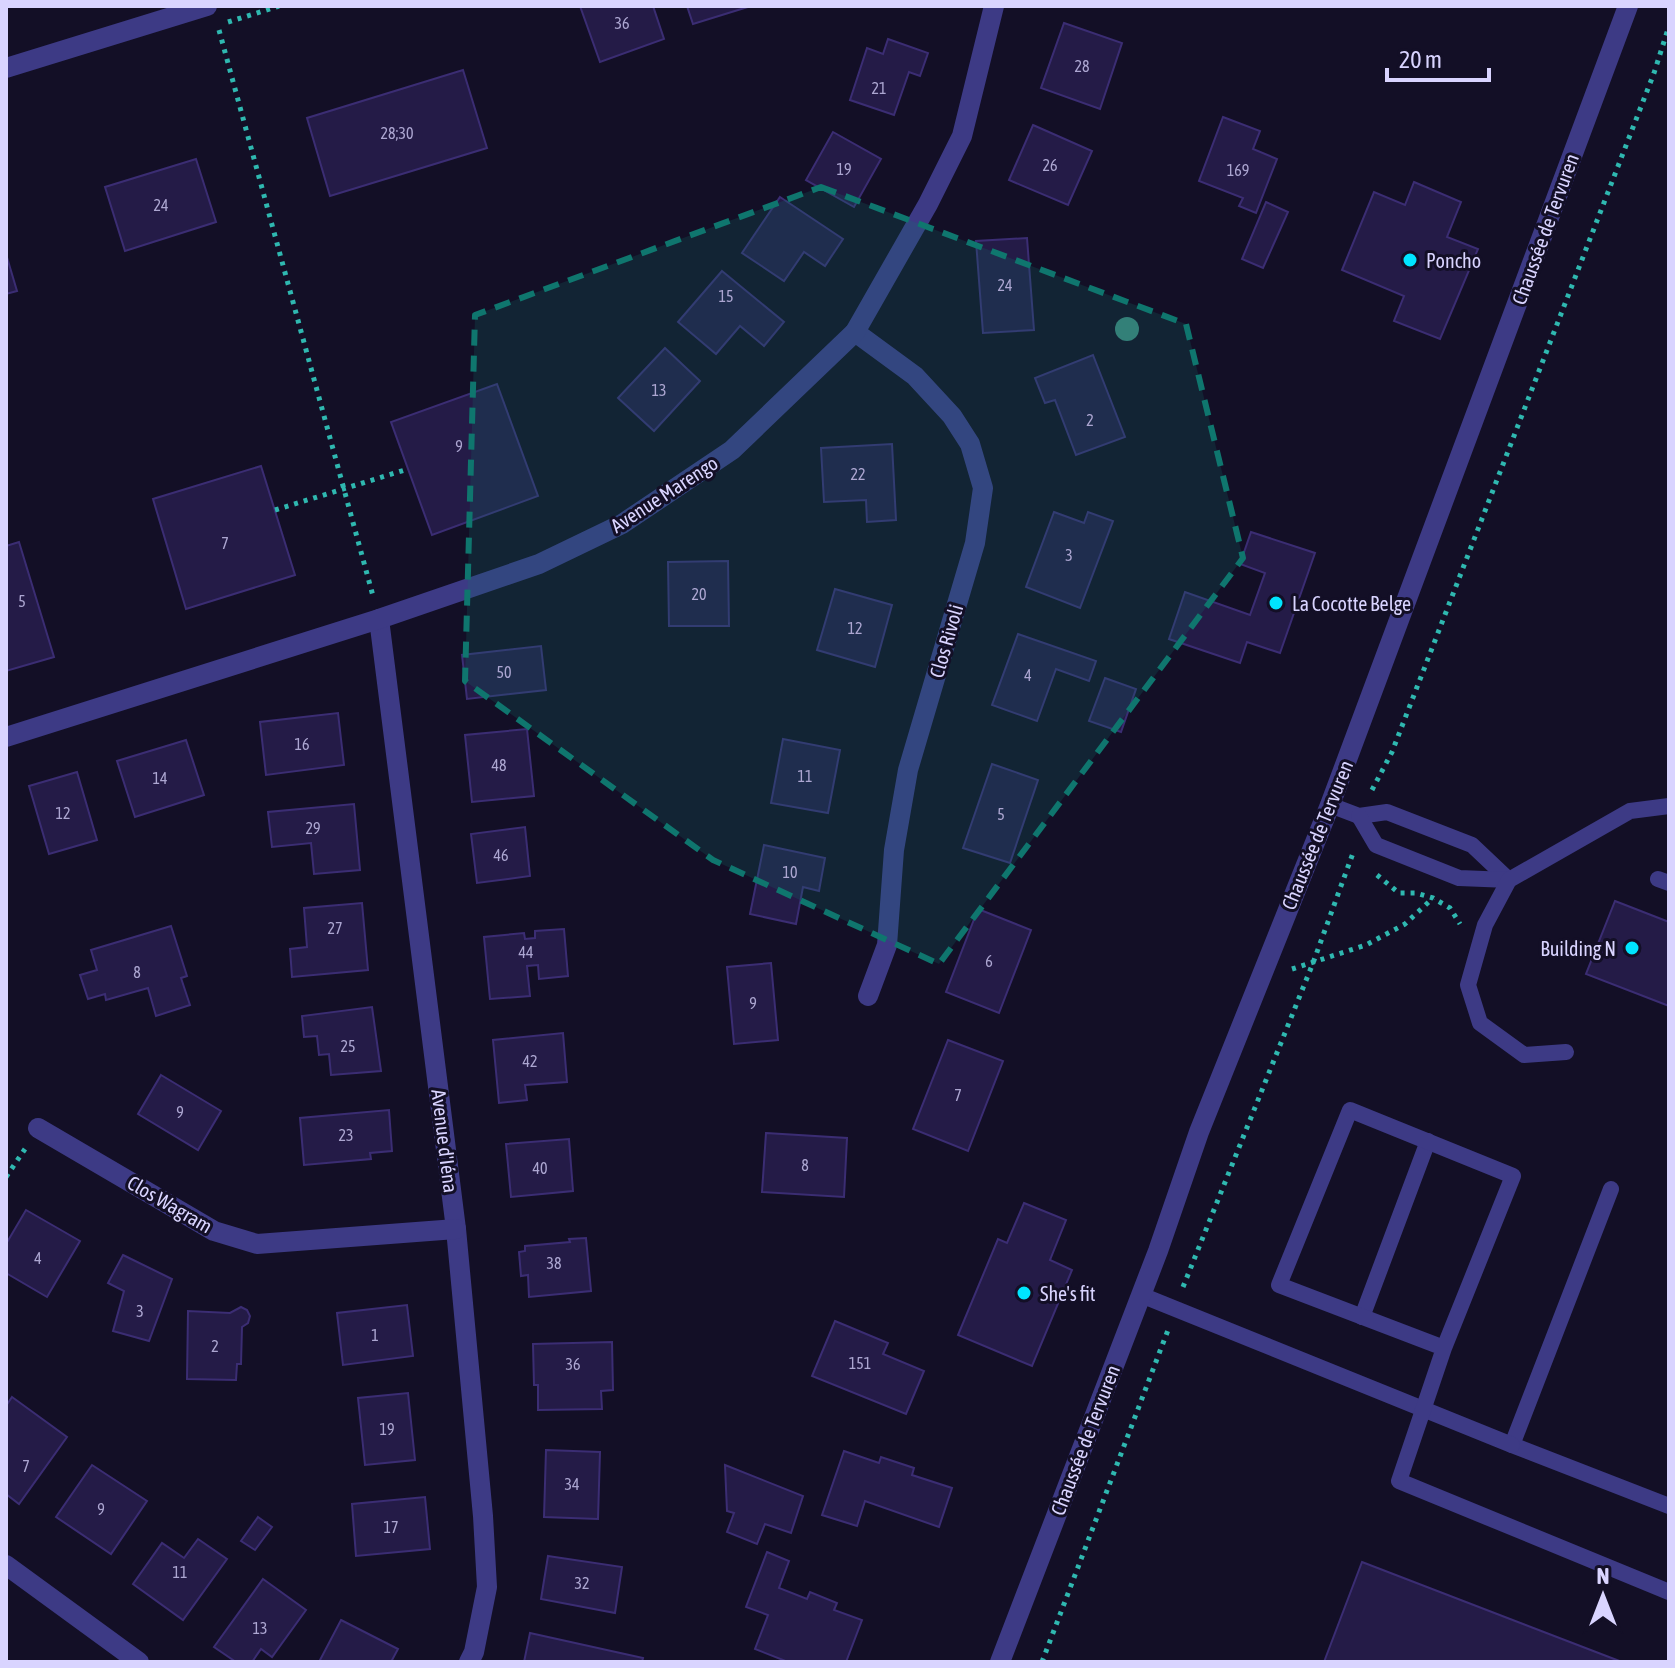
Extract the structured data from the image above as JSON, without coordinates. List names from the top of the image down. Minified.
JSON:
{"streets":{"street":["Chaussée de Tervuren","Avenue Marengo","Clos Rivoli","Avenue d'Iéna","Clos Wagram"]},"crossings":[["Avenue Marengo","Clos Rivoli"],["Avenue Marengo","Avenue d'Iéna"],["Avenue d'Iéna","Clos Wagram"]],"places":["Poncho","La Cocotte Belge","Building N","She's fit"],"house_numbers":["36","28","21","28;30","26","19","169","24","24","15","13","2","9","22","7","3","20","5","12","50","4","16","48","11","14","12","5","29","46","10","27","44","6","8","9","25","42","7","9","23","8","40","4","38","3","1","2","151","36","19","7","34","9","17","11","32","13"],"scale_bar":"20 m","north":"top"}
